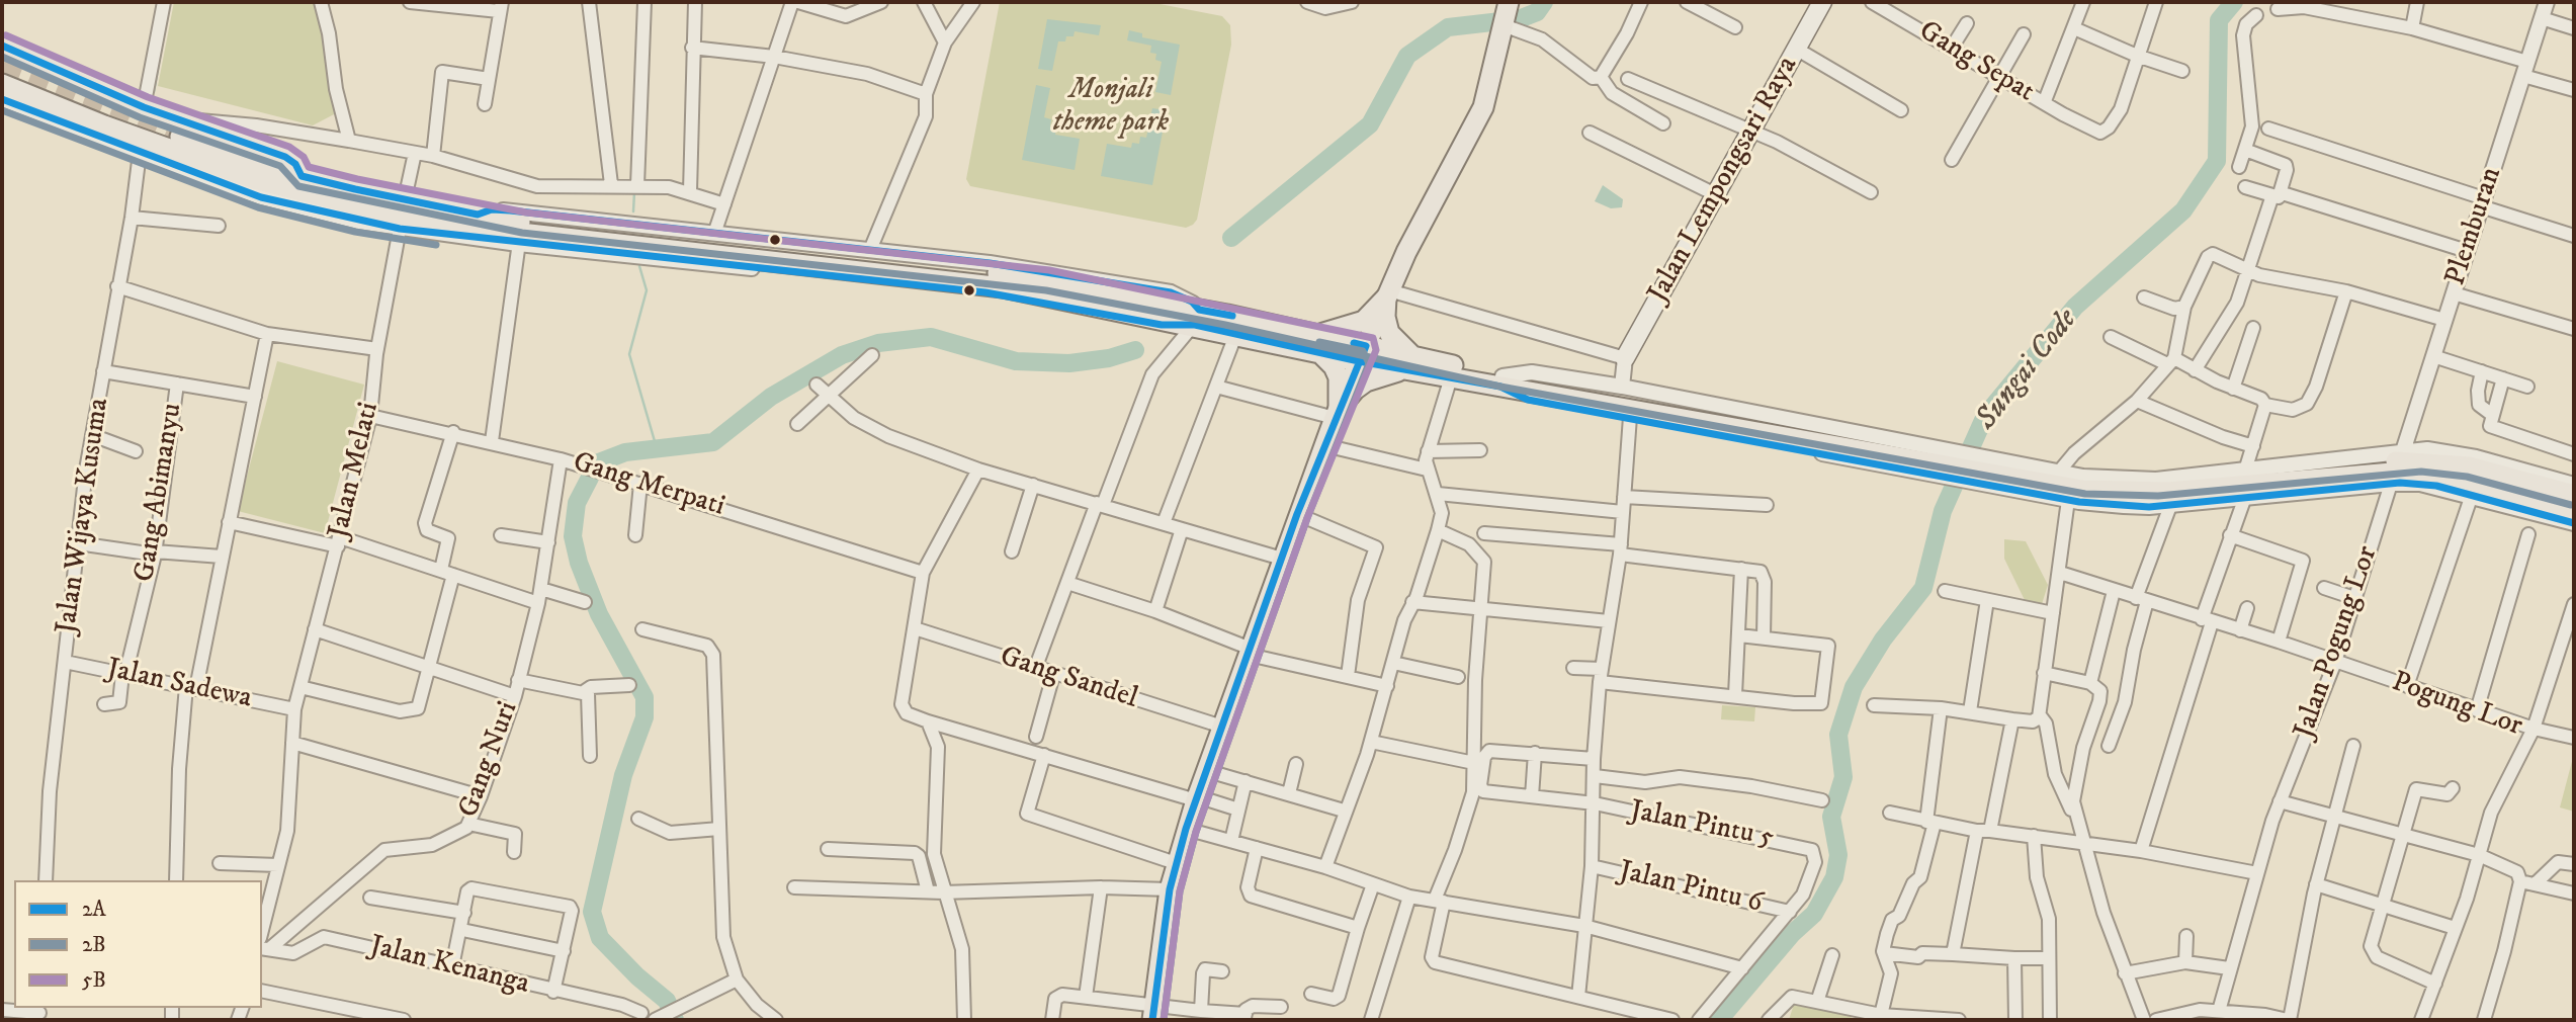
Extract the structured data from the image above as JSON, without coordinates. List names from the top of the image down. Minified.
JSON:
{"streets":{"main road":["Jalan Lempongsari Raya"],"street":["Gang Sepat","Plemburan","Jalan Melati","Gang Merpati","Gang Abimanyu","Jalan Wijaya Kusuma","Jalan Pogung Lor","Gang Sandel","Jalan Sadewa","Pogung Lor","Gang Nuri","Jalan Pintu 5","Jalan Pintu 6","Jalan Kenanga"]},"crossings":[["Jalan Melati","Gang Merpati"],["Jalan Melati","Jalan Sadewa"],["Gang Merpati","Gang Nuri"],["Gang Abimanyu","Jalan Wijaya Kusuma"],["Gang Abimanyu","Jalan Sadewa"],["Jalan Wijaya Kusuma","Jalan Sadewa"],["Jalan Pogung Lor","Pogung Lor"],["Gang Nuri","Jalan Kenanga"],["Jalan Pintu 5","Jalan Pintu 6"]],"water":["Sungai Code"],"parks":["Monjali theme park"],"lines":["transit line 5B","transit line 2A","transit line 2B"],"legend":["2A","2B","5B"]}
